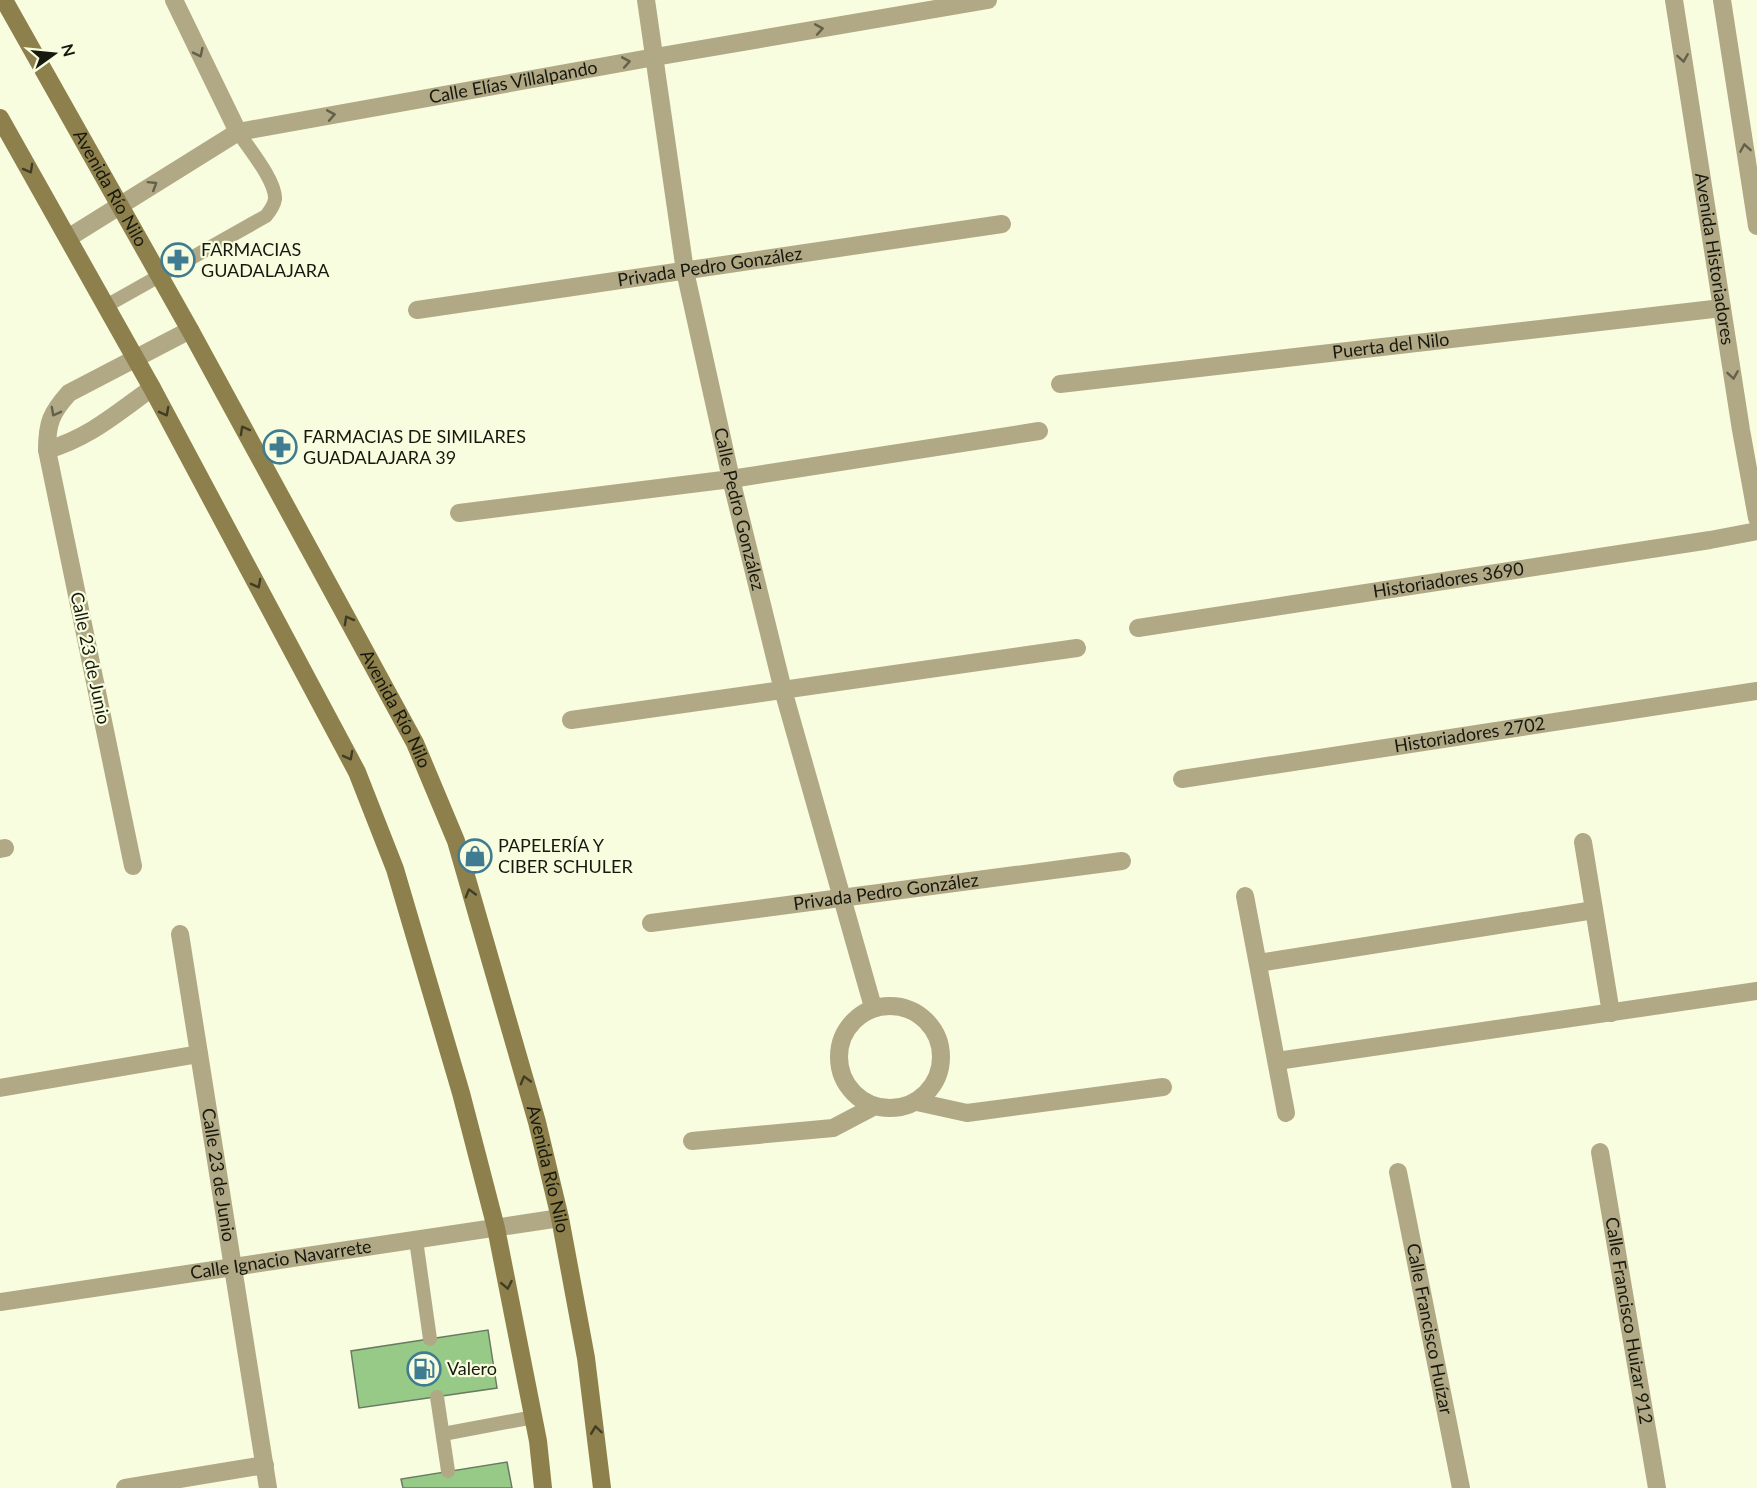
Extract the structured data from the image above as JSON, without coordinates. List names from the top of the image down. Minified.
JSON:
{"streets":{"main road":["Avenida Río Nilo"],"street":["Calle Elías Villalpando","Avenida Historiadores","Privada Pedro González","Puerta del Nilo","Calle Pedro González","Historiadores 3690","Calle 23 de Junio","Historiadores 2702","Calle Ignacio Navarrete","Calle Francisco Huizar 912","Calle Francisco Huízar"]},"crossings":[["Calle Elías Villalpando","Avenida Río Nilo"],["Calle Elías Villalpando","Calle Pedro González"],["Avenida Río Nilo","Calle 23 de Junio"],["Avenida Río Nilo","Calle Ignacio Navarrete"],["Avenida Historiadores","Puerta del Nilo"],["Privada Pedro González","Calle Pedro González"],["Calle 23 de Junio","Calle Ignacio Navarrete"]],"one_way":["Calle Elías Villalpando"],"places":{"pharmacy":["FARMACIAS GUADALAJARA","FARMACIAS DE SIMILARES GUADALAJARA 39"],"shop":["PAPELERÍA Y CIBER SCHULER"],"fuel station":["Valero"]},"north":"right"}
